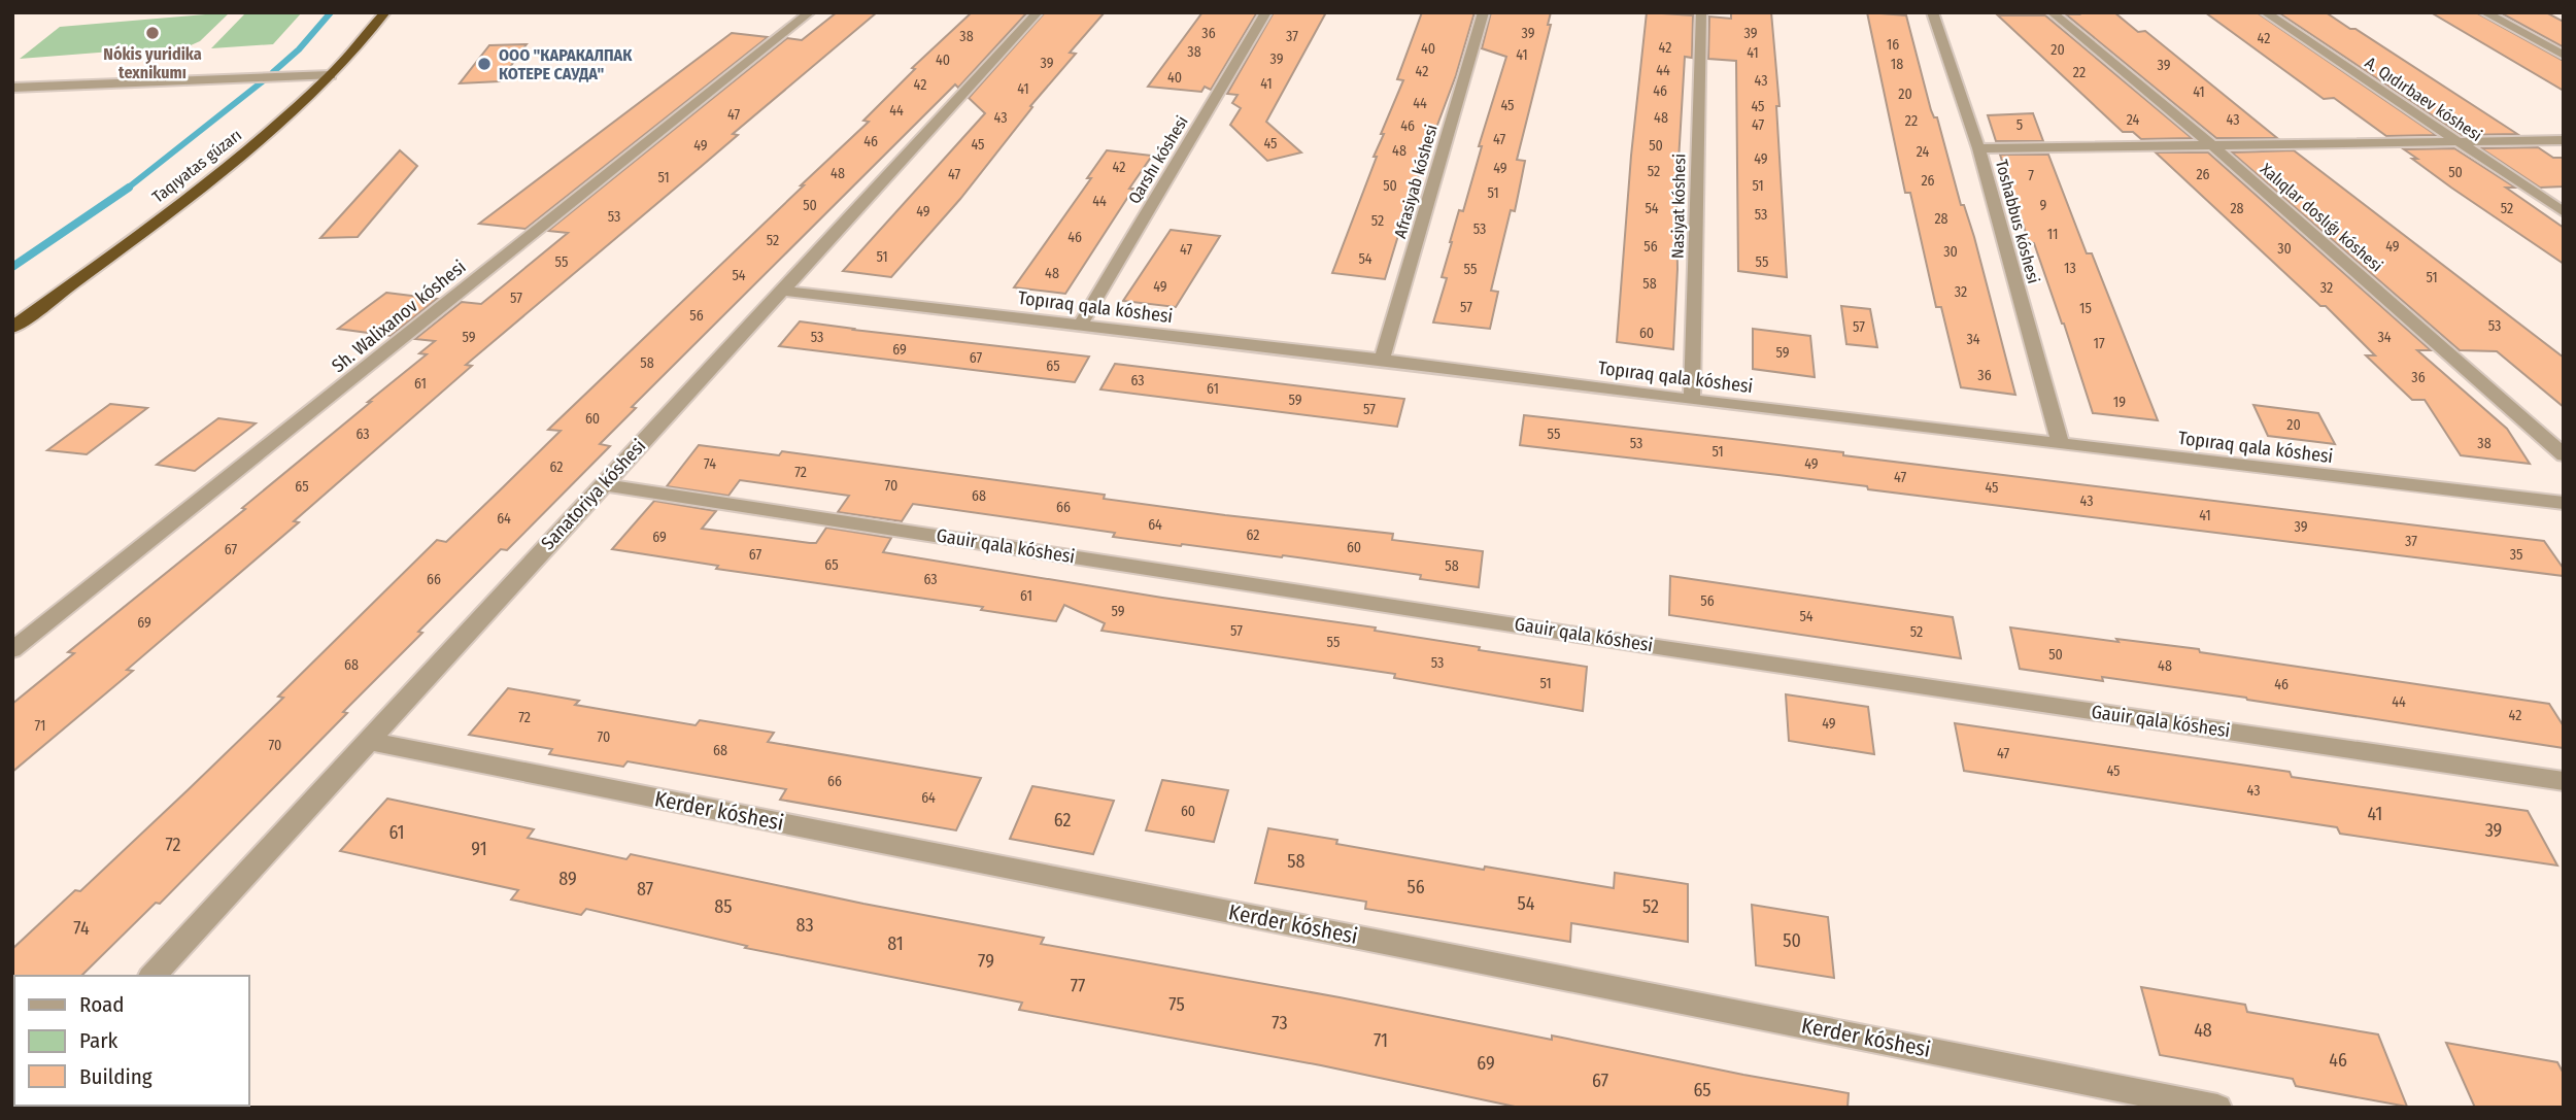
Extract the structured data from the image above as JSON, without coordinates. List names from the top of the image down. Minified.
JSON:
{"streets":{"highway":["Taqıyatas gúzarı"],"street":["A. Qıdırbaev kóshesi","Qarshı kóshesi","Afrasiyab kóshesi","Nasiyat kóshesi","Xalıqlar doslıǵı kóshesi","Toshabbus kóshesi","Topıraq qala kóshesi","Sh. Walixanov kóshesi","Sanatoriya kóshesi","Gauir qala kóshesi","Kerder kóshesi"]},"crossings":[["Qarshı kóshesi","Topıraq qala kóshesi"],["Afrasiyab kóshesi","Topıraq qala kóshesi"],["Nasiyat kóshesi","Topıraq qala kóshesi"],["Toshabbus kóshesi","Topıraq qala kóshesi"],["Topıraq qala kóshesi","Sanatoriya kóshesi"],["Sanatoriya kóshesi","Gauir qala kóshesi"],["Sanatoriya kóshesi","Kerder kóshesi"]],"places":["Nókis yuridika texnikumı","ООО \"КАРАКАЛПАК КОТЕРЕ САУДА\""],"house_numbers":["36","39","39","38","37","42","16","42","40","20","38","41","41","39","40","39","18","39","44","42","22","40","43","41","42","41","46","41","20","44","45","45","44","47","43","48","24","43","22","47","5","46","47","46","45","45","49","50","48","24","49","42","49","52","50","48","47","26","7","51","26","50","51","51","44","50","9","54","28","52","49","53","53","28","52","53","11","46","52","56","49","30","47","30","51","54","55","55","13","55","48","54","51","58","49","32","32","57","57","15","56","53","57","60","59","53","34","34","17","69","59","67","58","65","36","36","63","61","61","59","19","57","60","20","63","55","53","38","51","74","49","62","72","47","70","65","45","68","43","66","41","64","64","39","62","69","37","60","67","67","35","65","58","66","63","61","56","59","54","69","57","52","55","50","53","68","48","51","46","44","42","72","49","71","70","70","68","47","45","66","43","64","60","41","62","39","61","72","91","58","89","56","87","54","85","52","83","74","50","81","79","77","75","73","48","71","46","69","67","65"],"legend":["Road","Park","Building"]}
